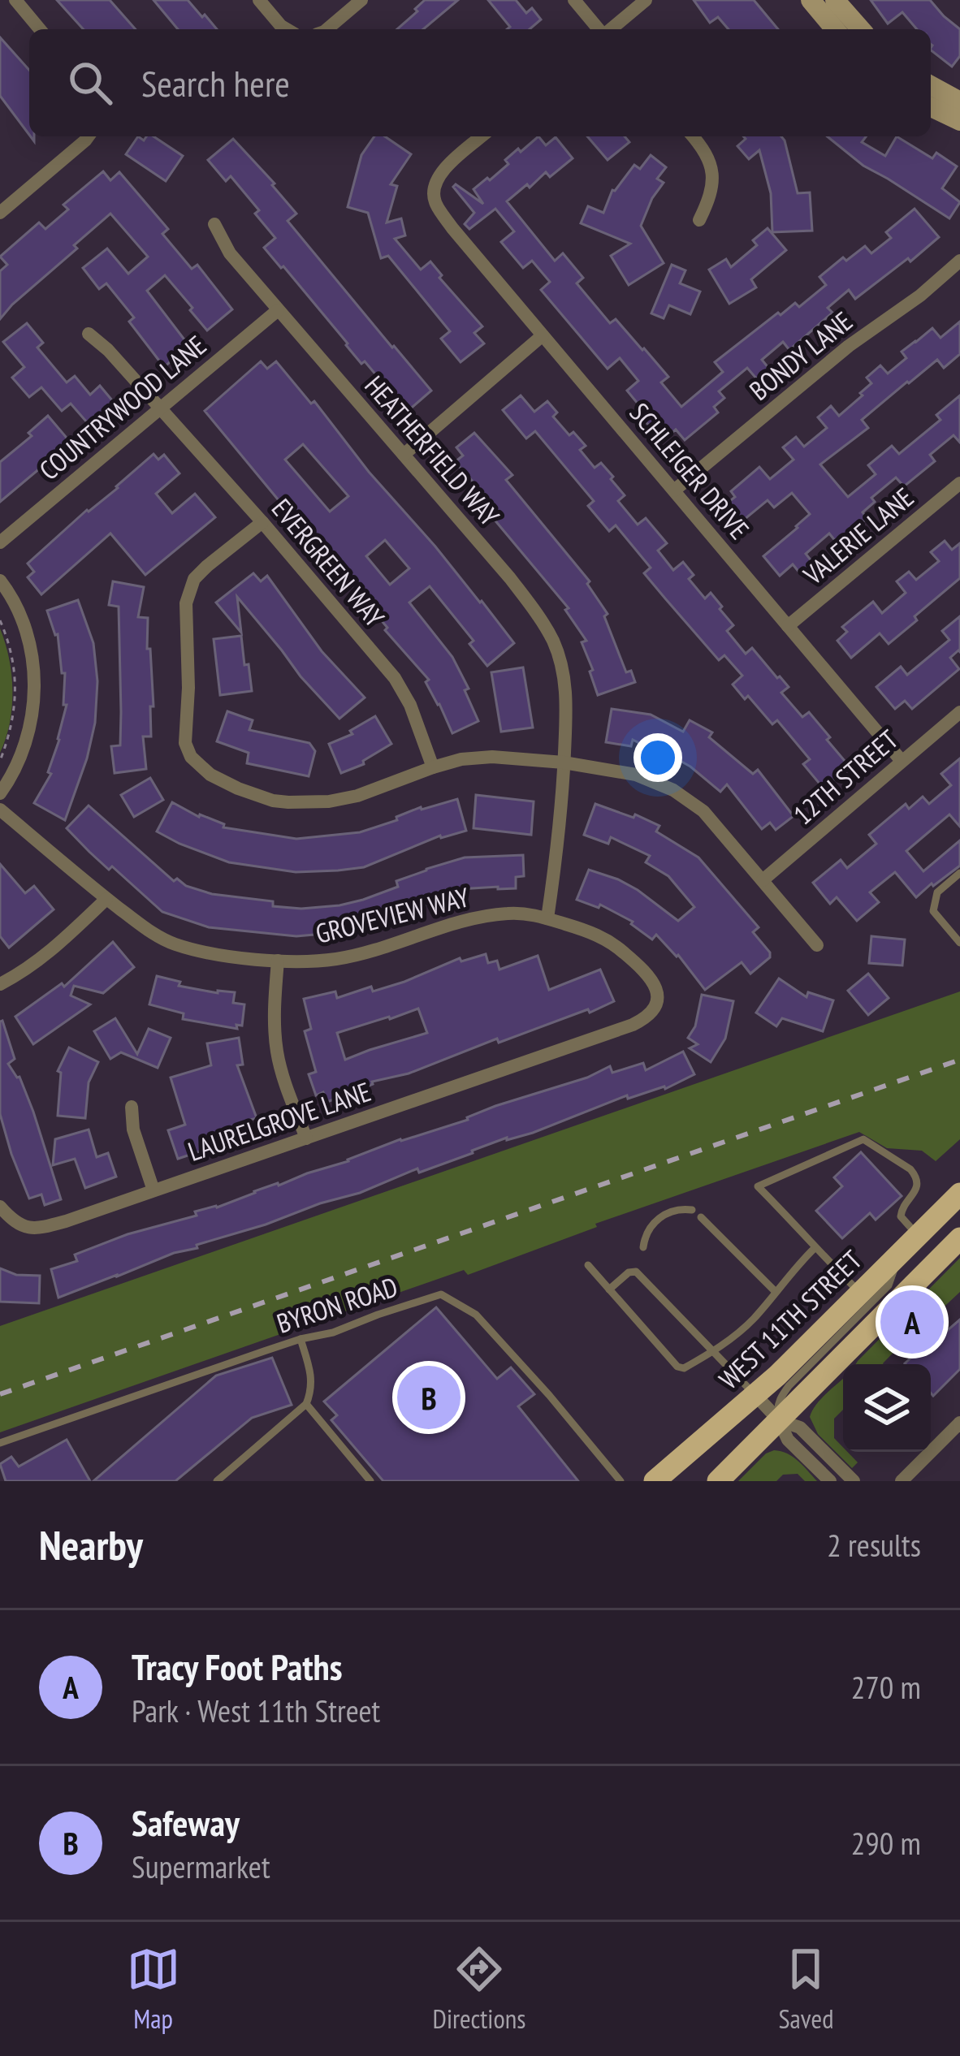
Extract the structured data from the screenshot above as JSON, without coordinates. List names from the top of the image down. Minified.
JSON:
{"streets":{"main road":["WEST 11TH STREET"],"street":["BONDY LANE","COUNTRYWOOD LANE","HEATHERFIELD WAY","SCHLEIGER DRIVE","VALERIE LANE","EVERGREEN WAY","12TH STREET","GROVEVIEW WAY","LAURELGROVE LANE"],"lane":["BYRON ROAD"]},"crossings":[["BONDY LANE","SCHLEIGER DRIVE"],["COUNTRYWOOD LANE","HEATHERFIELD WAY"],["COUNTRYWOOD LANE","EVERGREEN WAY"],["HEATHERFIELD WAY","GROVEVIEW WAY"],["SCHLEIGER DRIVE","VALERIE LANE"],["SCHLEIGER DRIVE","12TH STREET"],["GROVEVIEW WAY","LAURELGROVE LANE"]],"page":{"search":"Search here","pins":["A","B"],"heading":["Nearby","2 results"],"list":[{"mark":"A","name":"Tracy Foot Paths","note":"Park · West 11th Street","value":"270 m"},{"mark":"B","name":"Safeway","note":"Supermarket","value":"290 m"}],"nav":["Map","Directions","Saved"]}}
